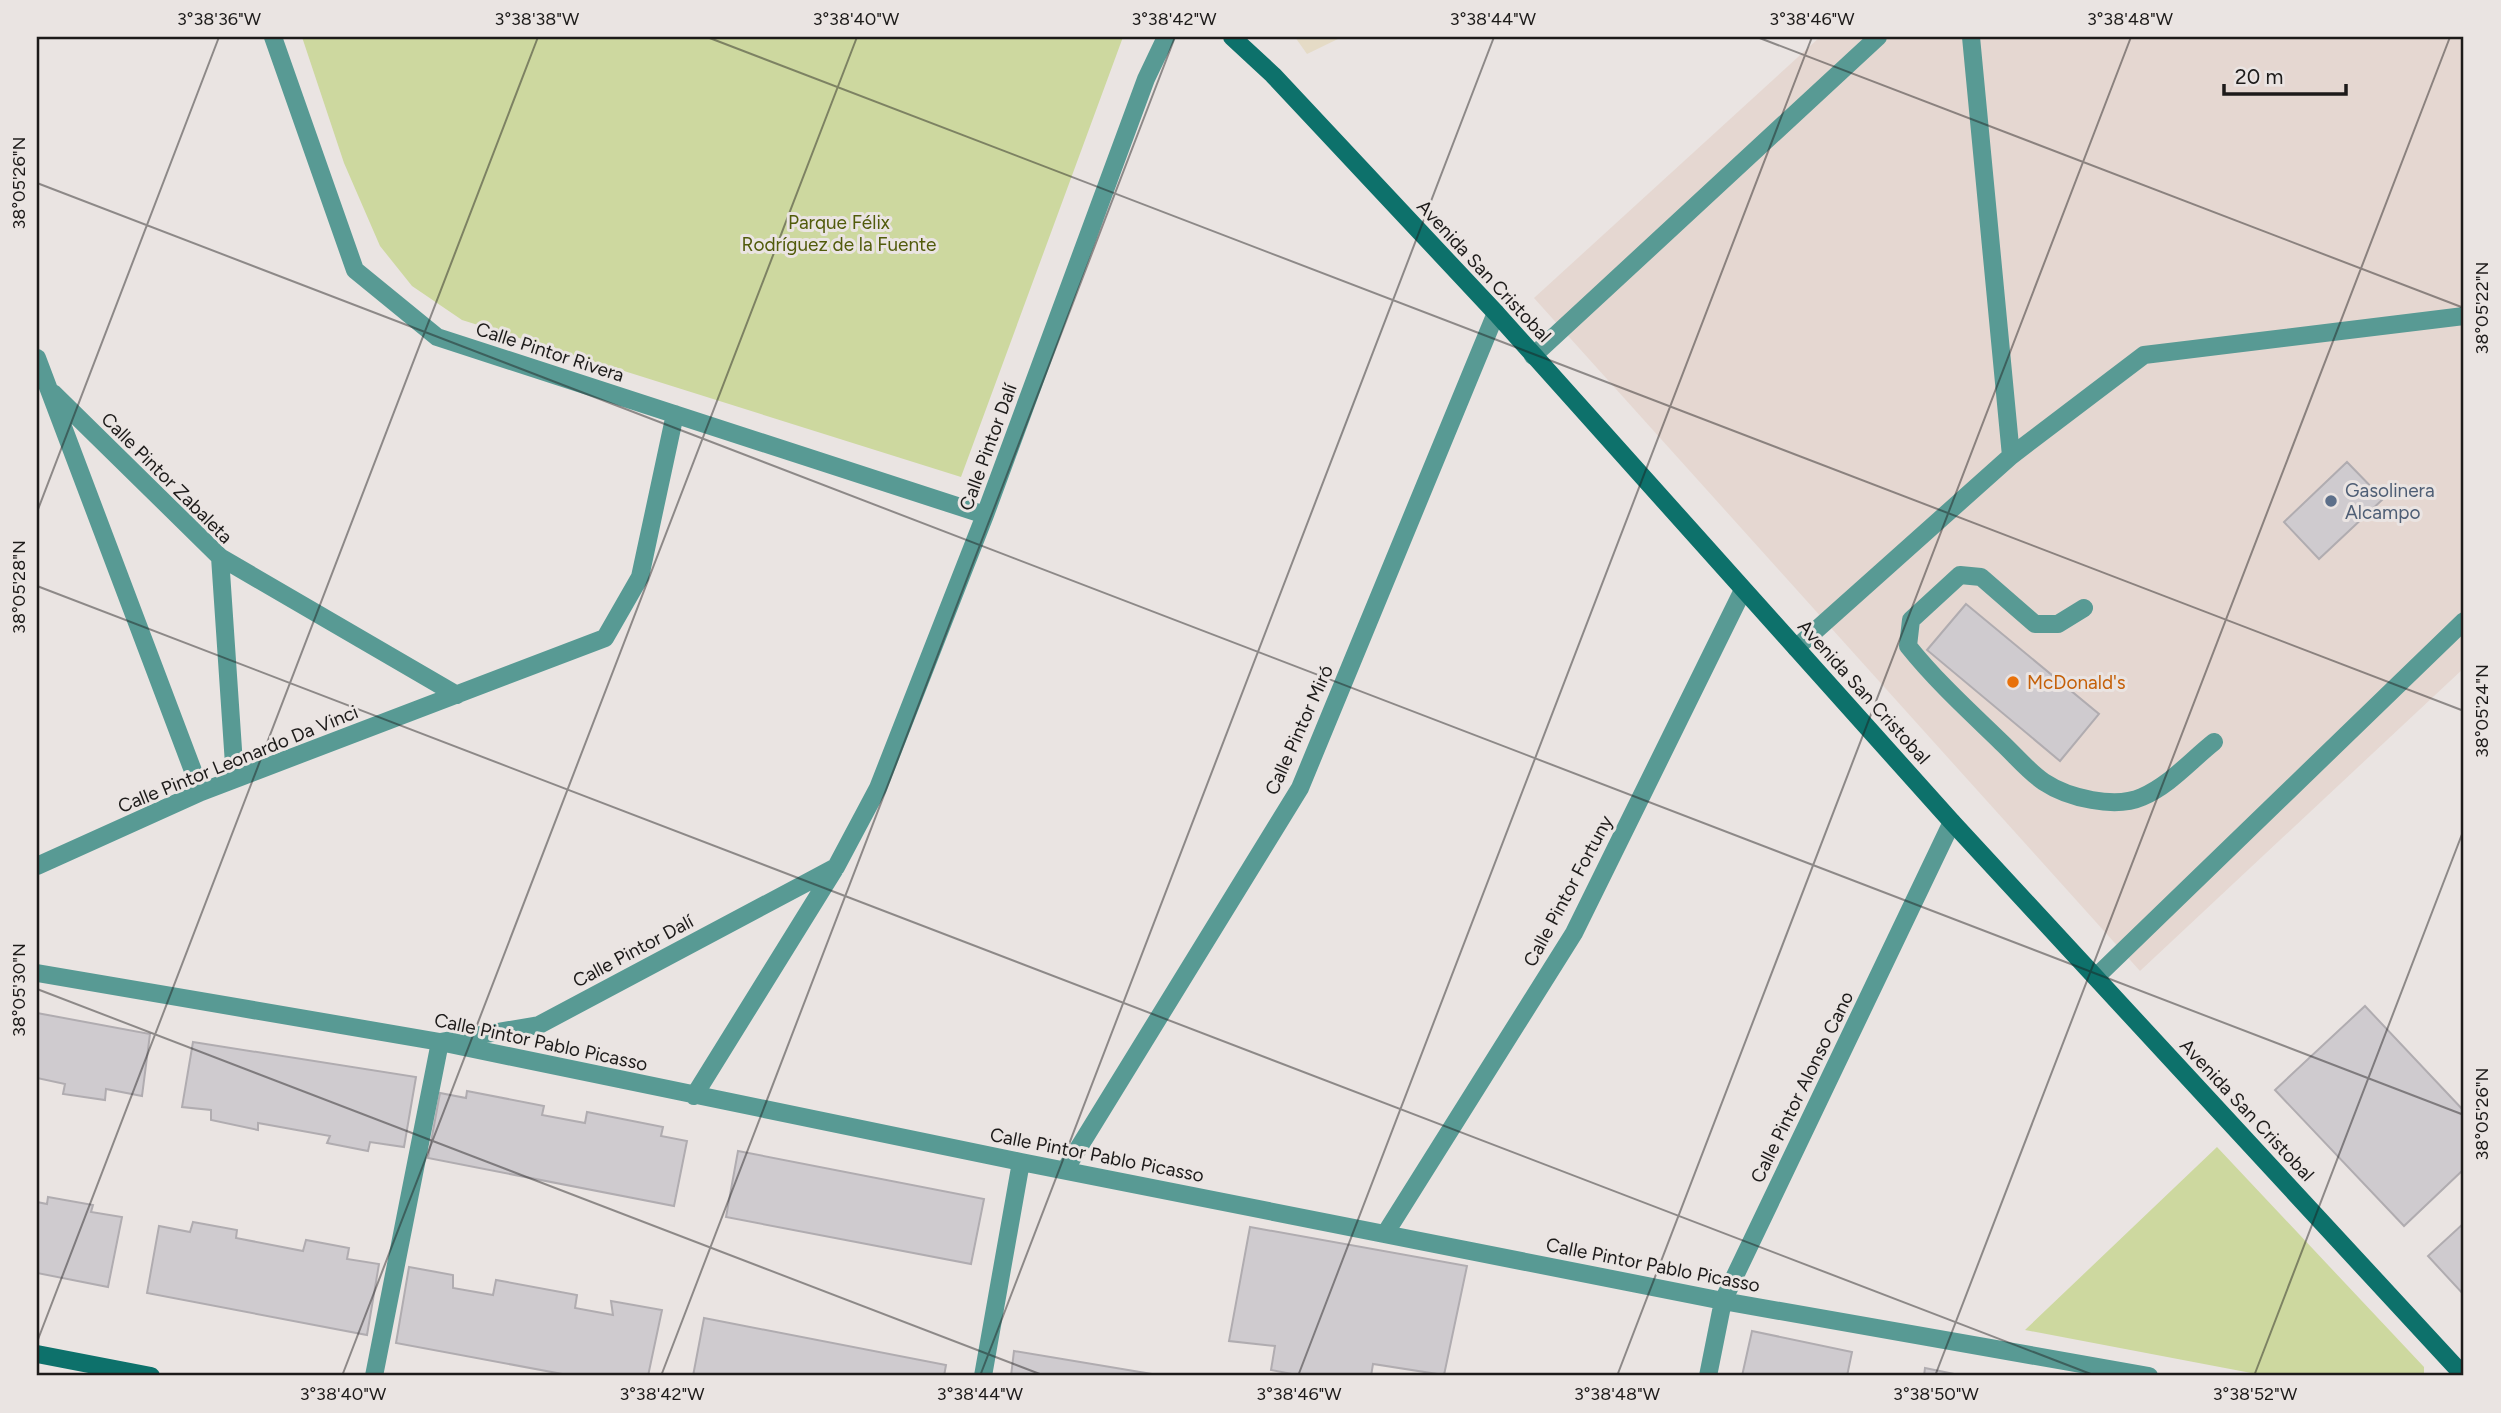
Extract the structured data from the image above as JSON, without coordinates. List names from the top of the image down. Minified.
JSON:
{"streets":{"street":["Avenida San Cristobal","Calle Pintor Rivera","Calle Pintor Dalí","Calle Pintor Zabaleta","Calle Pintor Miró","Calle Pintor Leonardo Da Vinci","Calle Pintor Fortuny","Calle Pintor Pablo Picasso","Calle Pintor Alonso Cano"]},"crossings":[["Avenida San Cristobal","Calle Pintor Miró"],["Avenida San Cristobal","Calle Pintor Fortuny"],["Avenida San Cristobal","Calle Pintor Alonso Cano"],["Calle Pintor Rivera","Calle Pintor Dalí"],["Calle Pintor Rivera","Calle Pintor Leonardo Da Vinci"],["Calle Pintor Dalí","Calle Pintor Pablo Picasso"],["Calle Pintor Zabaleta","Calle Pintor Leonardo Da Vinci"],["Calle Pintor Miró","Calle Pintor Pablo Picasso"],["Calle Pintor Fortuny","Calle Pintor Pablo Picasso"],["Calle Pintor Pablo Picasso","Calle Pintor Alonso Cano"]],"parks":["Parque Félix Rodríguez de la Fuente"],"places":["Gasolinera Alcampo","McDonald's"],"scale_bar":"20 m","coordinates":["3°38'36\"W","3°38'38\"W","3°38'40\"W","3°38'42\"W","3°38'44\"W","3°38'46\"W","3°38'48\"W","38°05'26\"N","38°05'22\"N","38°05'28\"N","38°05'24\"N","38°05'30\"N","3°38'50\"W","3°38'52\"W"]}
